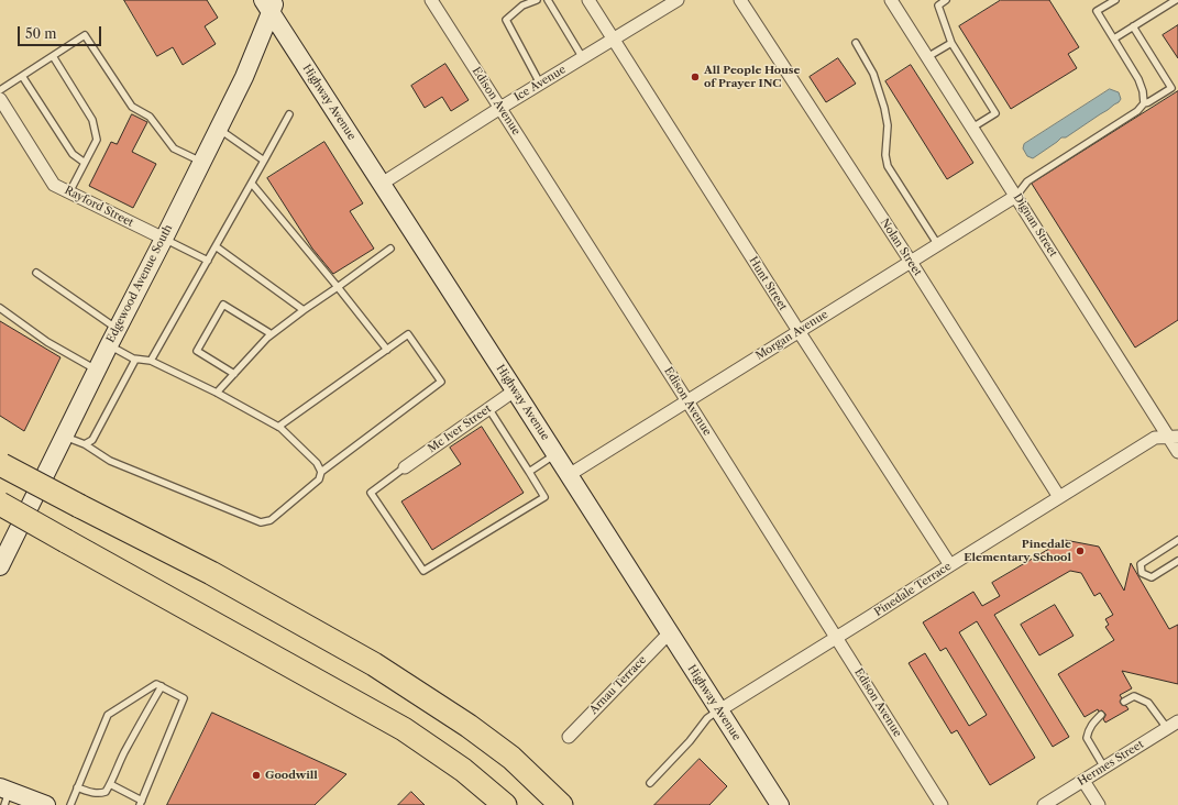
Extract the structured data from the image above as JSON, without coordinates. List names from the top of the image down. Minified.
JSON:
{"streets":{"street":["Ice Avenue","Edison Avenue","Highway Avenue","Rayford Street","Dignan Street","Nolan Street","Edgewood Avenue South","Hunt Street","Morgan Avenue","Mc Iver Street","Pinedale Terrace","Arnau Terrace","Hermes Street"]},"crossings":[["Ice Avenue","Edison Avenue"],["Ice Avenue","Highway Avenue"],["Ice Avenue","Hunt Street"],["Edison Avenue","Morgan Avenue"],["Edison Avenue","Pinedale Terrace"],["Highway Avenue","Edgewood Avenue South"],["Highway Avenue","Morgan Avenue"],["Highway Avenue","Mc Iver Street"],["Highway Avenue","Pinedale Terrace"],["Highway Avenue","Arnau Terrace"],["Rayford Street","Edgewood Avenue South"],["Dignan Street","Morgan Avenue"],["Dignan Street","Pinedale Terrace"],["Nolan Street","Morgan Avenue"],["Nolan Street","Pinedale Terrace"],["Hunt Street","Morgan Avenue"],["Hunt Street","Pinedale Terrace"]],"places":["All People House of Prayer INC","Pinedale Elementary School","Goodwill"],"scale_bar":"50 m"}
